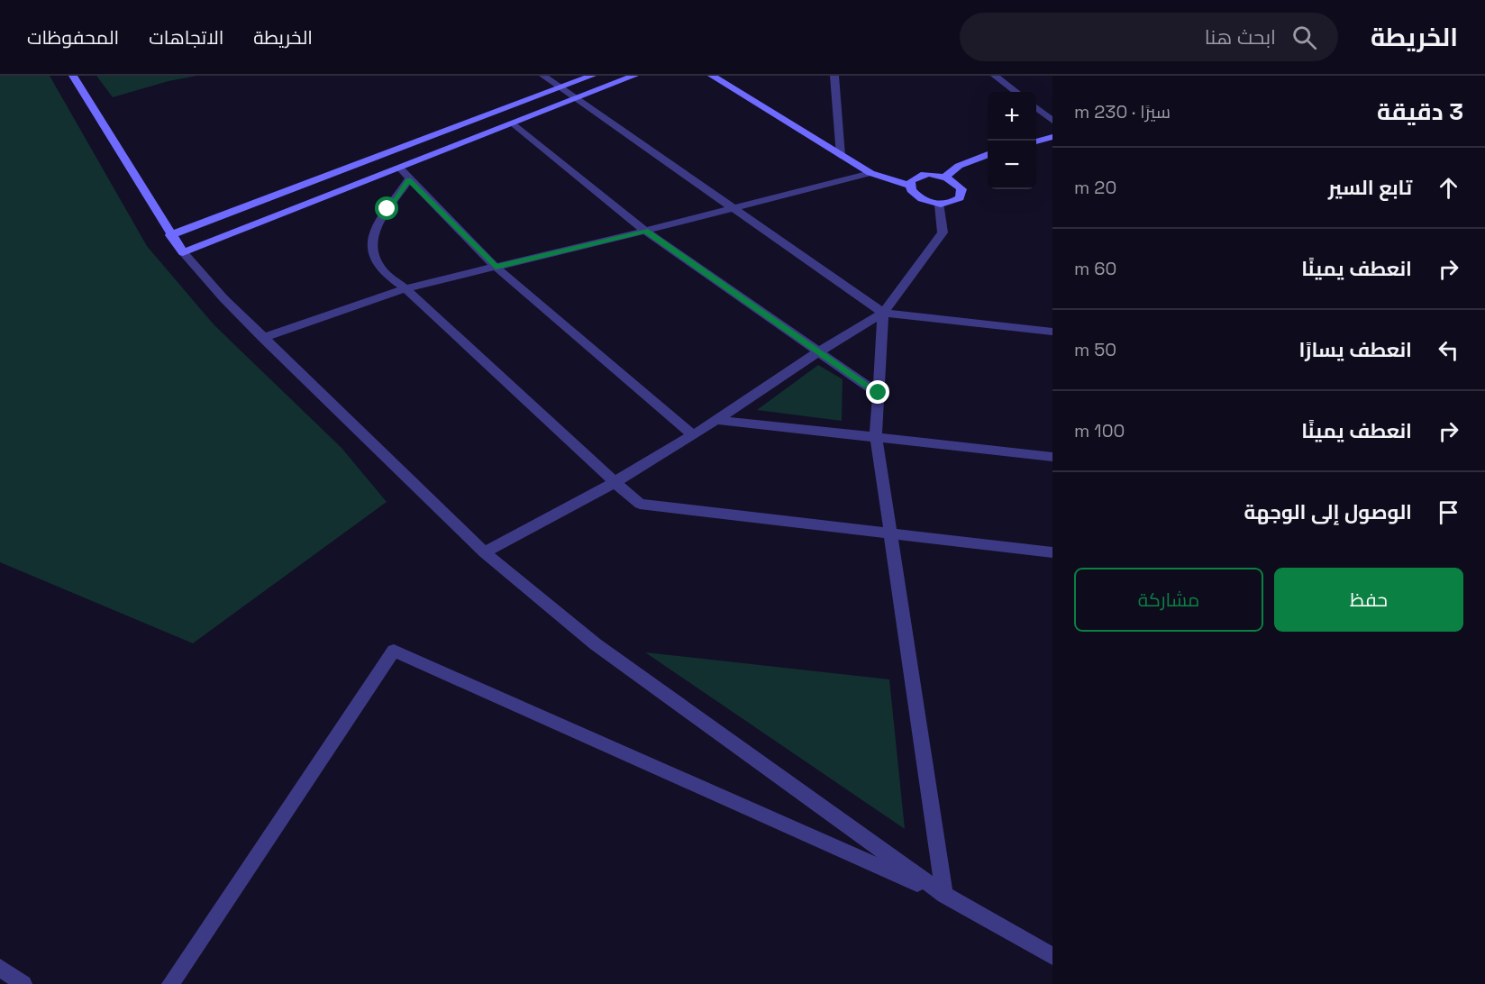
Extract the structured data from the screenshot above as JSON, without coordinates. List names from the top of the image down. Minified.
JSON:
{"page":{"header":"الخريطة","search":"ابحث هنا","nav":["الخريطة","الاتجاهات","المحفوظات"],"heading":["3 دقيقة","سيرًا · 230 m"],"map_buttons":["+","−"],"list":[["تابع السير","20 m"],["انعطف يمينًا","60 m"],["انعطف يسارًا","50 m"],["انعطف يمينًا","100 m"],"الوصول إلى الوجهة"],"buttons":["حفظ","مشاركة"]}}
